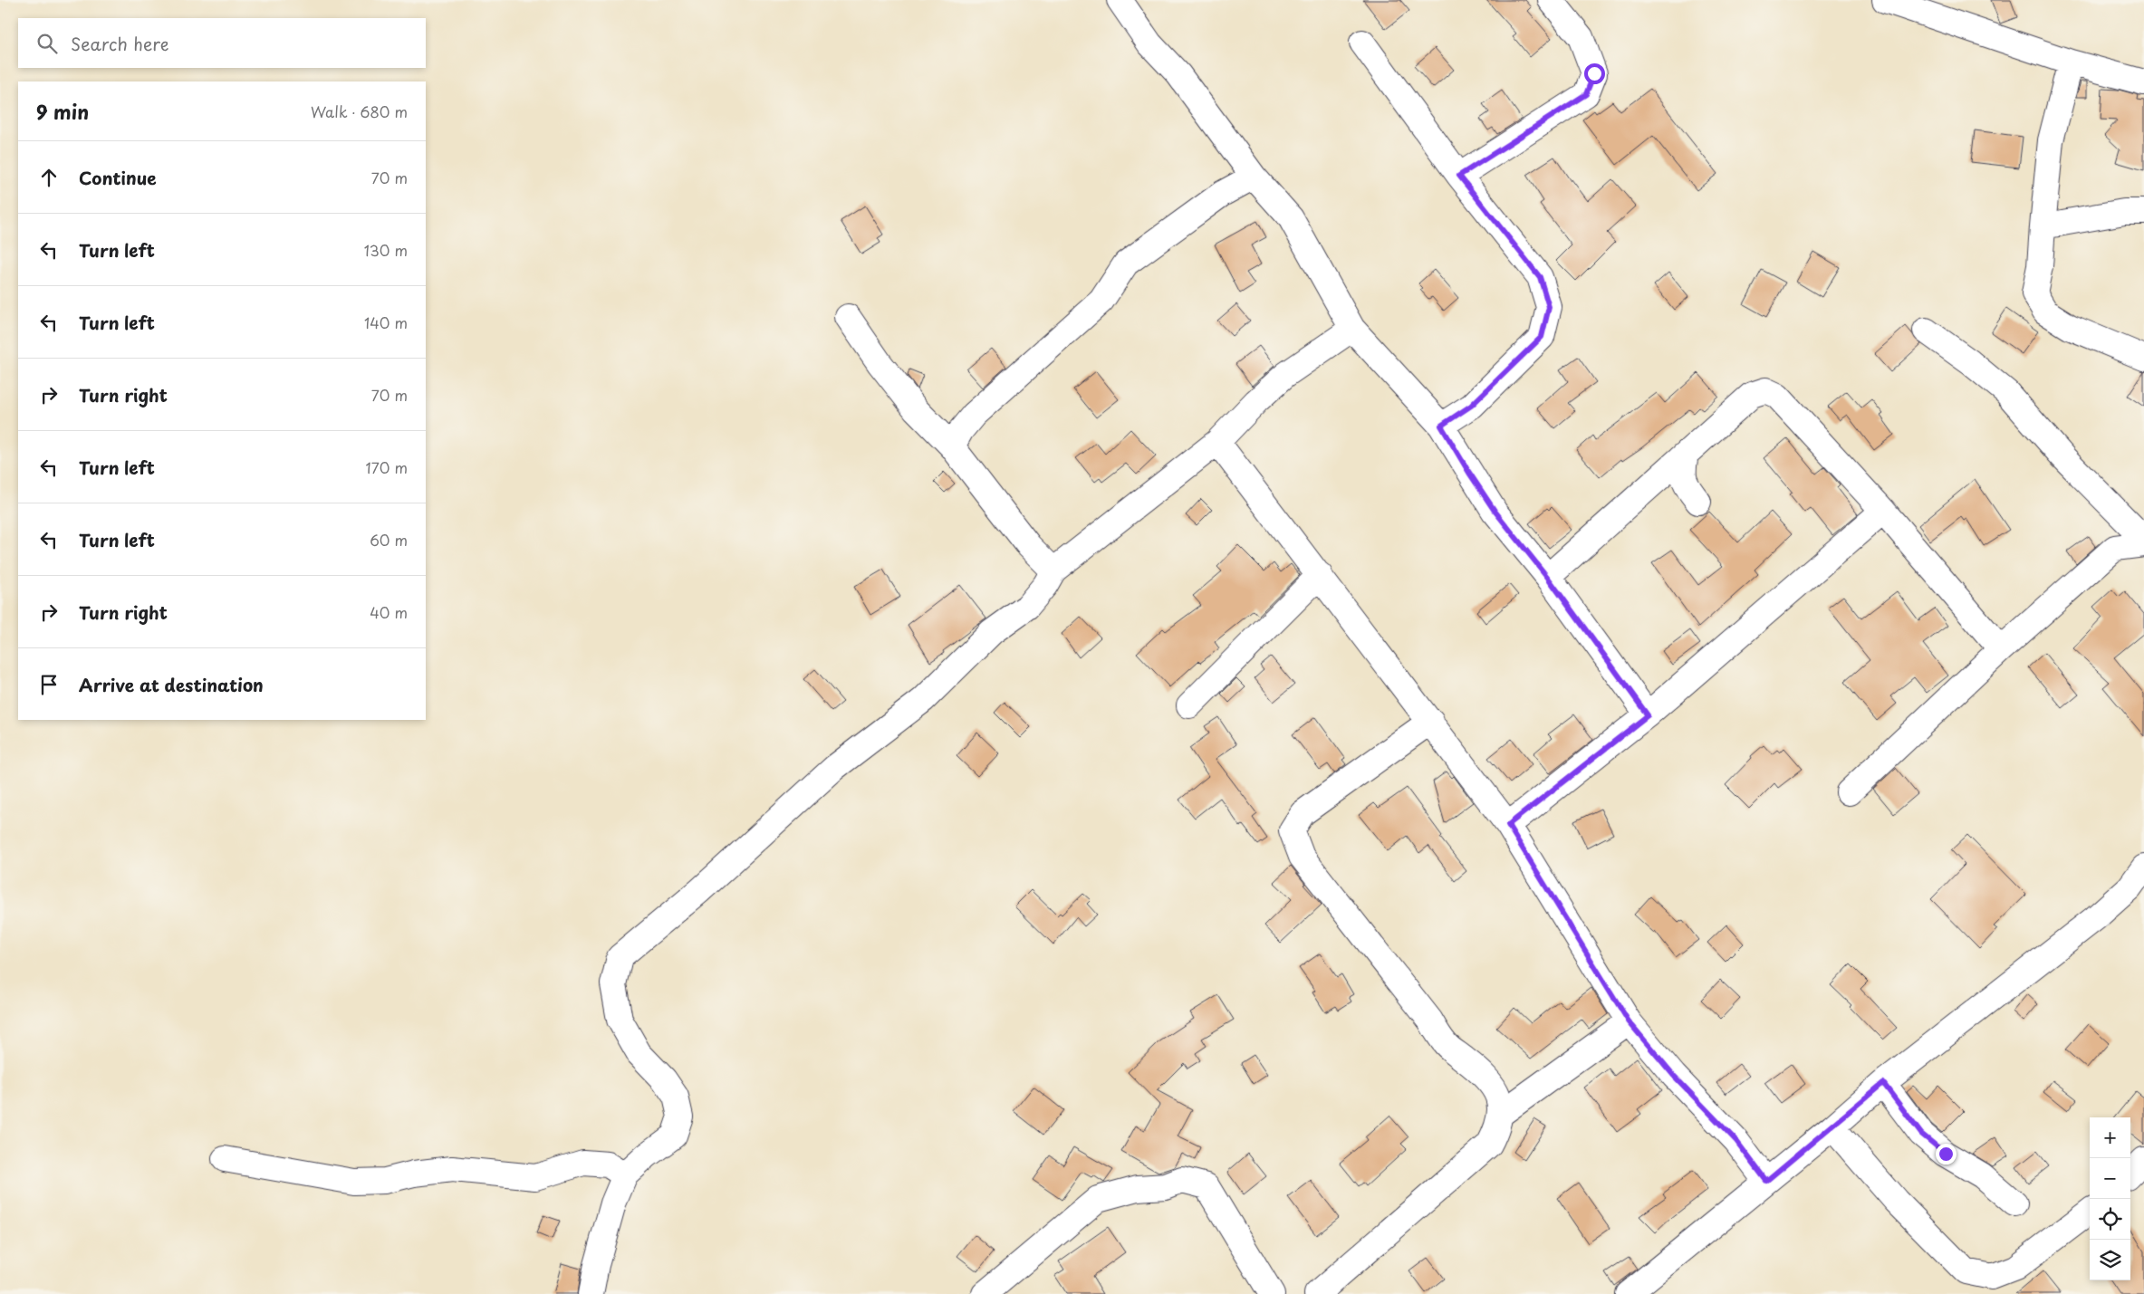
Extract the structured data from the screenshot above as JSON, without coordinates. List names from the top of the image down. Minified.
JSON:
{"page":{"search":"Search here","heading":["9 min","Walk · 680 m"],"list":[["Continue","70 m"],["Turn left","130 m"],["Turn left","140 m"],["Turn right","70 m"],["Turn left","170 m"],["Turn left","60 m"],["Turn right","40 m"],"Arrive at destination"],"map_buttons":["+","−"]}}
